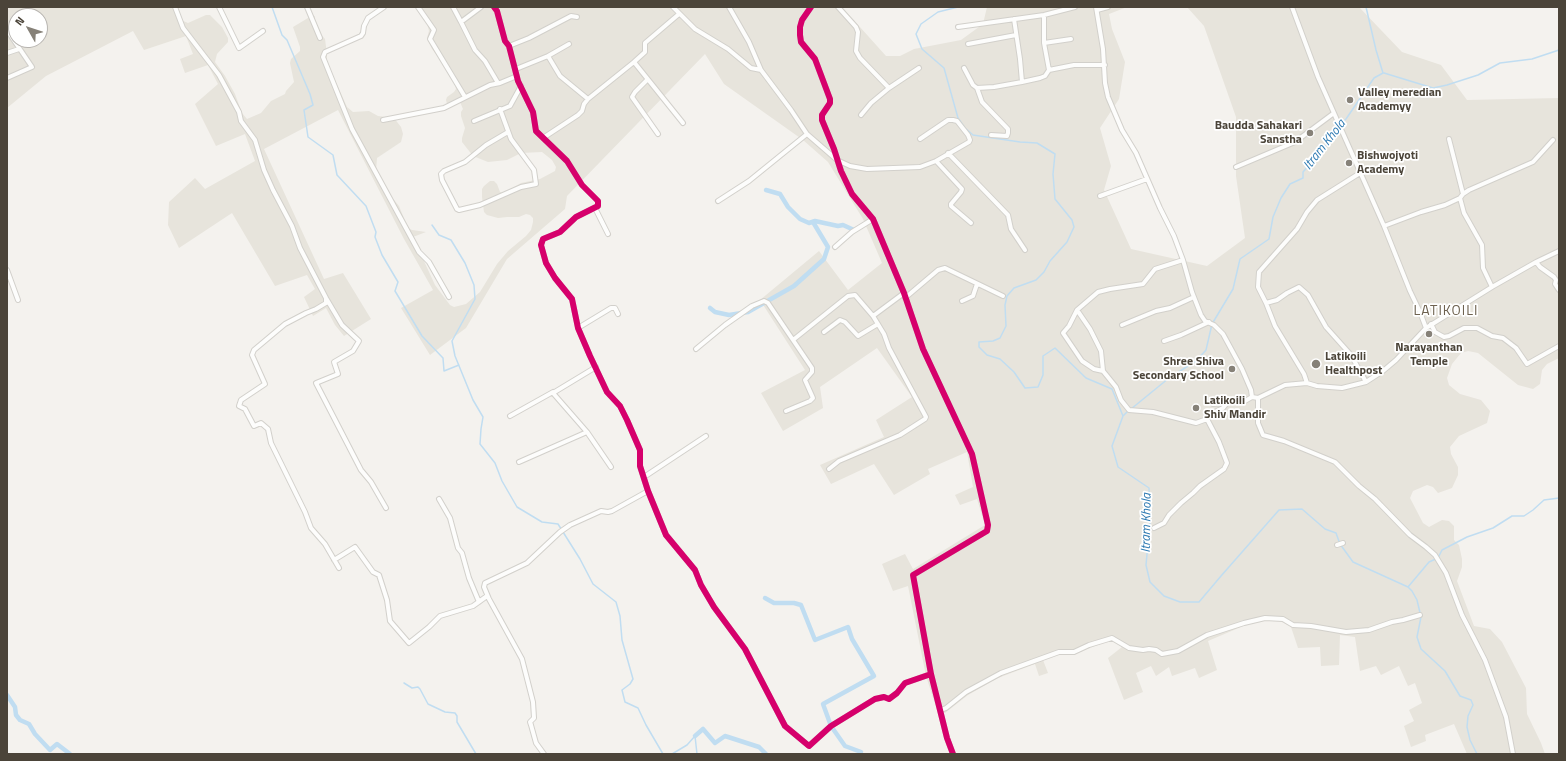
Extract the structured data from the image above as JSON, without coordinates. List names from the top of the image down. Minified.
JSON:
{"districts":["LATIKOILI"],"water":["Itram Khola"],"places":["Valley meredian Academyy","Baudda Sahakari Sanstha","Bishwojyoti Academy","Narayanthan Temple","Latikoili Healthpost","Shree Shiva Secondary School","Latikoili Shiv Mandir"],"north":"top left"}
